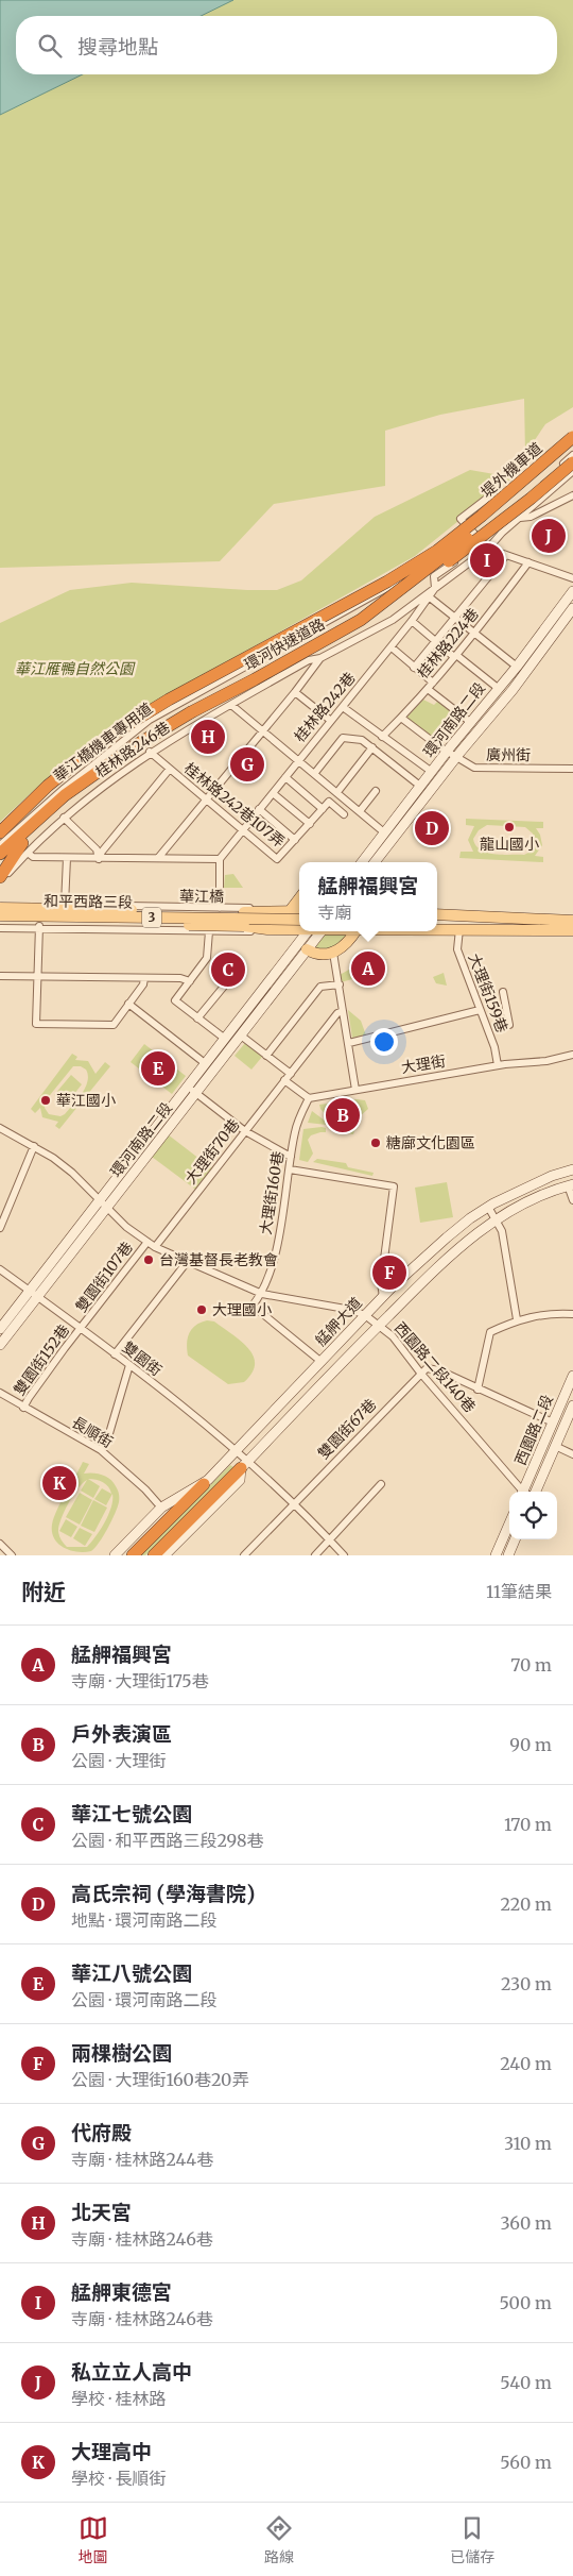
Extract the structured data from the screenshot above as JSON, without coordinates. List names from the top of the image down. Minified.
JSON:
{"streets":{"highway":["環河快速道路","艋舺大道"],"main road":["華江橋","和平西路三段","3"],"street":["堤外機車道","桂林路224巷","桂林路242巷","環河南路二段","華江橋機車專用道","桂林路246巷","廣州街","桂林路242巷107弄","大理街159巷","大理街","大理街70巷","大理街160巷","雙園街107巷","雙園街","雙園街152巷","西園路二段140巷","雙園街67巷","西園路二段","長順街"]},"crossings":[["堤外機車道","環河快速道路"],["堤外機車道","桂林路242巷"],["堤外機車道","華江橋機車專用道"],["桂林路224巷","廣州街"],["桂林路242巷","華江橋機車專用道"],["桂林路242巷","桂林路246巷"],["桂林路242巷","桂林路242巷107弄"],["環河南路二段","廣州街"],["環河南路二段","雙園街"],["環河南路二段","西園路二段140巷"],["桂林路246巷","桂林路242巷107弄"],["華江橋","和平西路三段"],["和平西路三段","大理街159巷"],["大理街159巷","大理街"],["大理街","大理街160巷"],["大理街70巷","西園路二段140巷"],["大理街160巷","艋舺大道"],["大理街160巷","西園路二段140巷"],["雙園街107巷","雙園街"],["雙園街107巷","雙園街152巷"],["雙園街107巷","西園路二段140巷"],["艋舺大道","雙園街"],["艋舺大道","西園路二段140巷"],["雙園街","雙園街152巷"],["雙園街152巷","長順街"],["西園路二段140巷","雙園街67巷"]],"parks":["華江雁鴨自然公園"],"places":["龍山國小","華江國小","糖廍文化園區","台灣基督長老教會","大理國小"],"page":{"search":"搜尋地點","pins":["J","I","H","G","D","A","C","E","B","F","K"],"popup":["艋舺福興宮","寺廟"],"heading":["附近","11筆結果"],"list":[{"mark":"A","name":"艋舺福興宮","note":"寺廟 · 大理街175巷","value":"70 m"},{"mark":"B","name":"戶外表演區","note":"公園 · 大理街","value":"90 m"},{"mark":"C","name":"華江七號公園","note":"公園 · 和平西路三段298巷","value":"170 m"},{"mark":"D","name":"高氏宗祠 (學海書院)","note":"地點 · 環河南路二段","value":"220 m"},{"mark":"E","name":"華江八號公園","note":"公園 · 環河南路二段","value":"230 m"},{"mark":"F","name":"兩棵樹公園","note":"公園 · 大理街160巷20弄","value":"240 m"},{"mark":"G","name":"代府殿","note":"寺廟 · 桂林路244巷","value":"310 m"},{"mark":"H","name":"北天宮","note":"寺廟 · 桂林路246巷","value":"360 m"},{"mark":"I","name":"艋舺東德宮","note":"寺廟 · 桂林路246巷","value":"500 m"},{"mark":"J","name":"私立立人高中","note":"學校 · 桂林路","value":"540 m"},{"mark":"K","name":"大理高中","note":"學校 · 長順街","value":"560 m"}],"nav":["地圖","路線","已儲存"]}}
